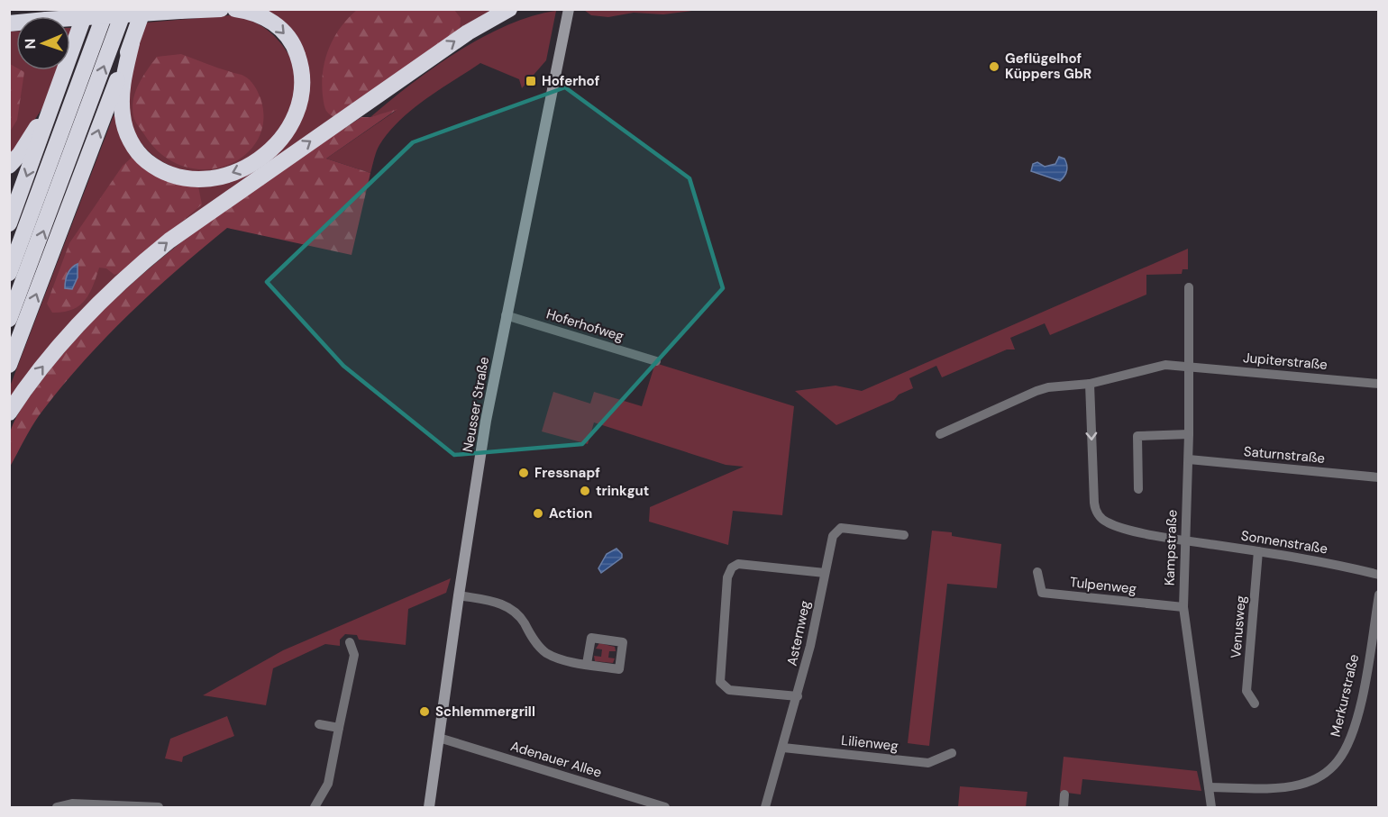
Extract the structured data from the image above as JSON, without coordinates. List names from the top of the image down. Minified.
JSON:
{"streets":{"main road":["Neusser Straße"],"street":["Hoferhofweg","Jupiterstraße","Saturnstraße","Sonnenstraße","Kampstraße","Tulpenweg","Venusweg","Asternweg","Merkurstraße","Lilienweg","Adenauer Allee"]},"crossings":[["Hoferhofweg","Neusser Straße"],["Jupiterstraße","Sonnenstraße"],["Jupiterstraße","Kampstraße"],["Neusser Straße","Adenauer Allee"],["Saturnstraße","Kampstraße"],["Sonnenstraße","Kampstraße"],["Sonnenstraße","Venusweg"],["Kampstraße","Tulpenweg"],["Kampstraße","Merkurstraße"],["Asternweg","Lilienweg"]],"one_way":["Sonnenstraße"],"places":{"other":["Geflügelhof Küppers GbR","Fressnapf","trinkgut","Action","Schlemmergrill"],"transit":["Hoferhof"]},"north":"left"}
